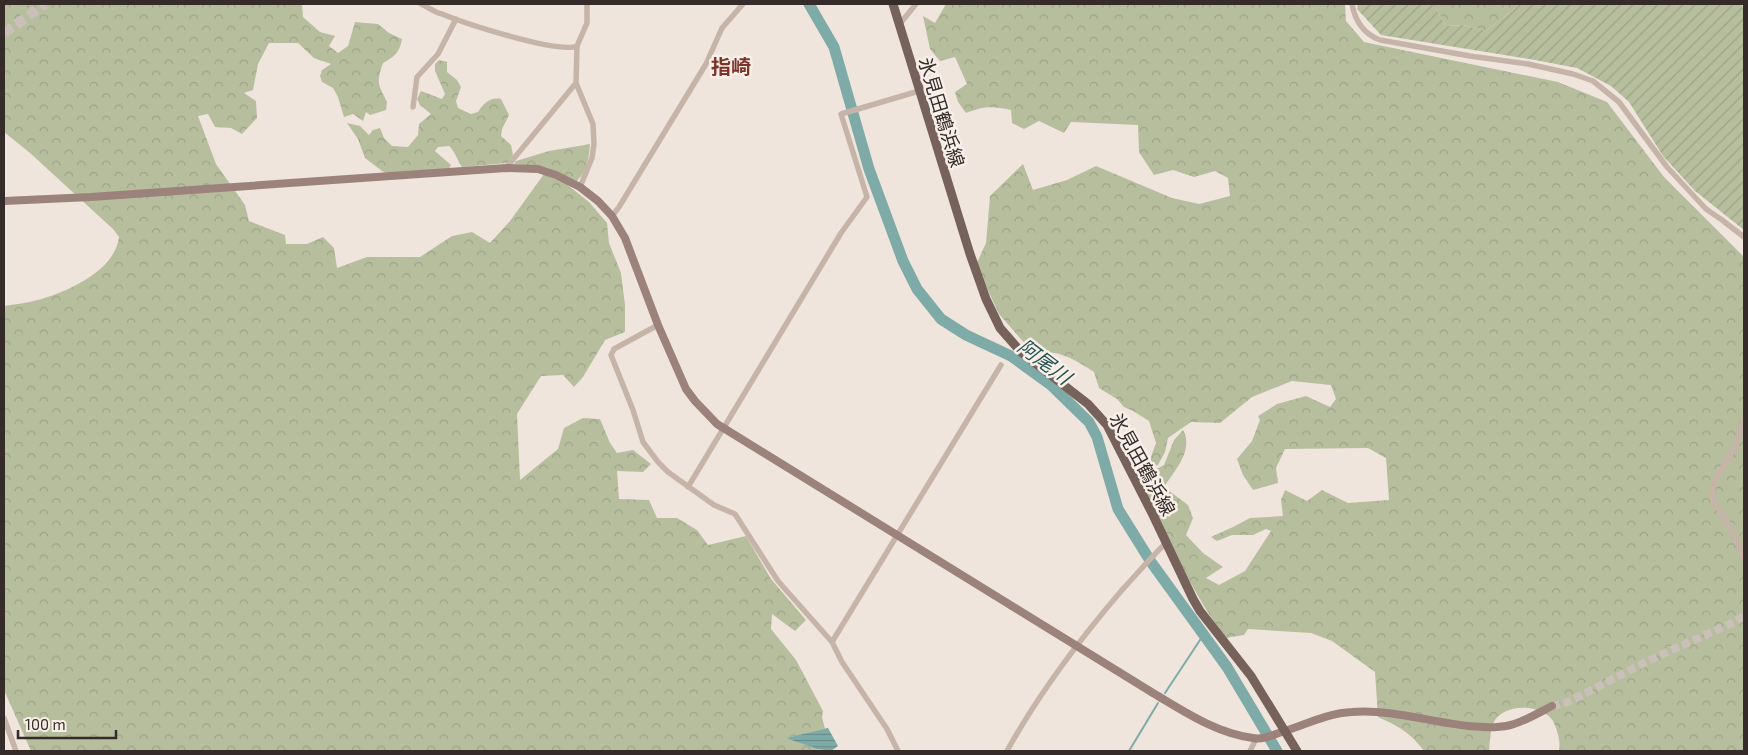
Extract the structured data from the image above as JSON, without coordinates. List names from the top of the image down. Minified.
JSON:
{"streets":{"main road":["氷見田鶴浜線"]},"districts":["指崎"],"water":["阿尾川"],"scale_bar":"100 m"}
